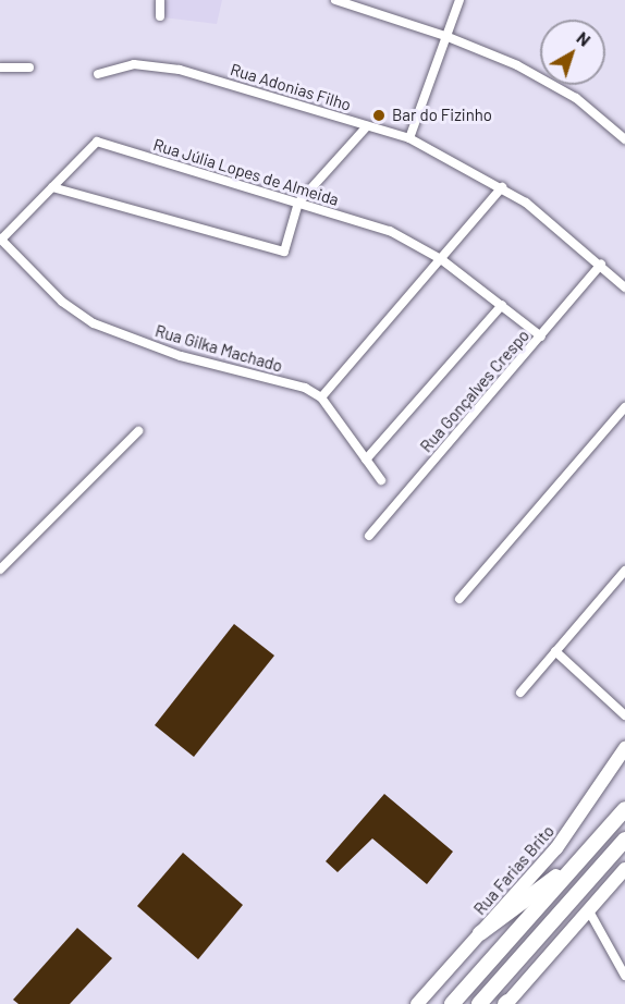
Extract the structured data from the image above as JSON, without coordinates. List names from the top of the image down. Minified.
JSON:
{"streets":{"main road":["Rua Farias Brito"],"street":["Rua Adonias Filho","Rua Júlia Lopes de Almeida","Rua Gilka Machado","Rua Gonçalves Crespo"]},"crossings":[["Rua Adonias Filho","Rua Gonçalves Crespo"],["Rua Júlia Lopes de Almeida","Rua Gilka Machado"],["Rua Júlia Lopes de Almeida","Rua Gonçalves Crespo"]],"places":["Bar do Fizinho"],"north":"top right"}
